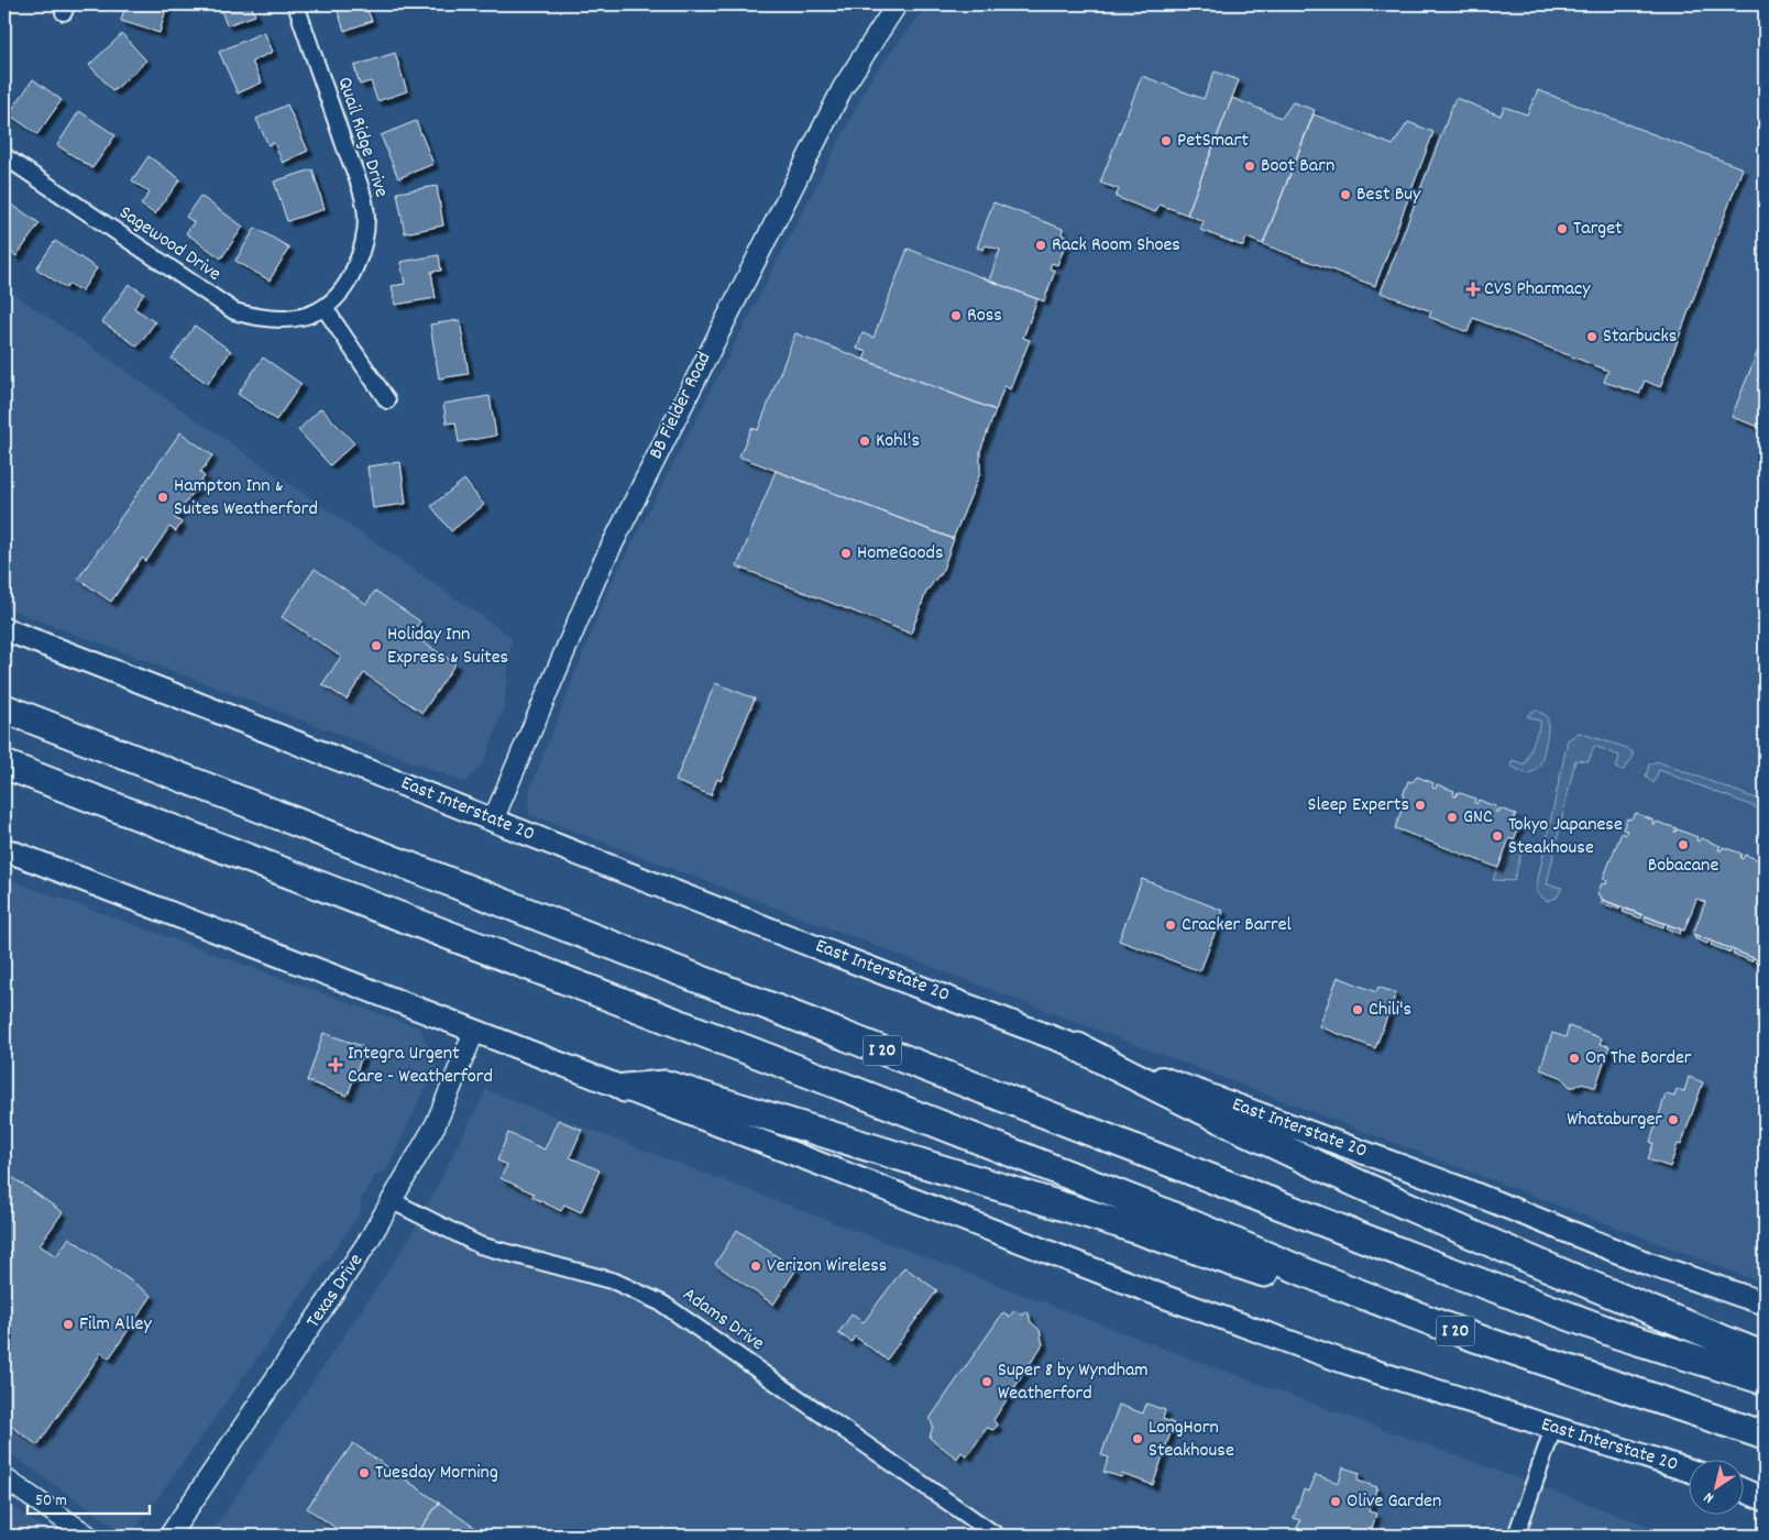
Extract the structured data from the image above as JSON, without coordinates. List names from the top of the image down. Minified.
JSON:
{"streets":{"highway":["I 20"],"main road":["East Interstate 20"],"street":["Quail Ridge Drive","Sagewood Drive","BB Fielder Road","Texas Drive","Adams Drive"]},"crossings":[["Quail Ridge Drive","Sagewood Drive"],["BB Fielder Road","East Interstate 20"],["East Interstate 20","Texas Drive"],["Texas Drive","Adams Drive"]],"places":{"other":["PetSmart","Boot Barn","Best Buy","Target","Rack Room Shoes","Ross","Starbucks","Kohl's","Hampton Inn & Suites Weatherford","HomeGoods","Holiday Inn Express & Suites","Sleep Experts","GNC","Tokyo Japanese Steakhouse","Bobacane","Cracker Barrel","Chili's","On The Border","Whataburger","Verizon Wireless","Film Alley","Super 8 by Wyndham Weatherford","LongHorn Steakhouse","Tuesday Morning","Olive Garden"],"health":["CVS Pharmacy","Integra Urgent Care - Weatherford"]},"scale_bar":"50 m","north":"bottom left"}
